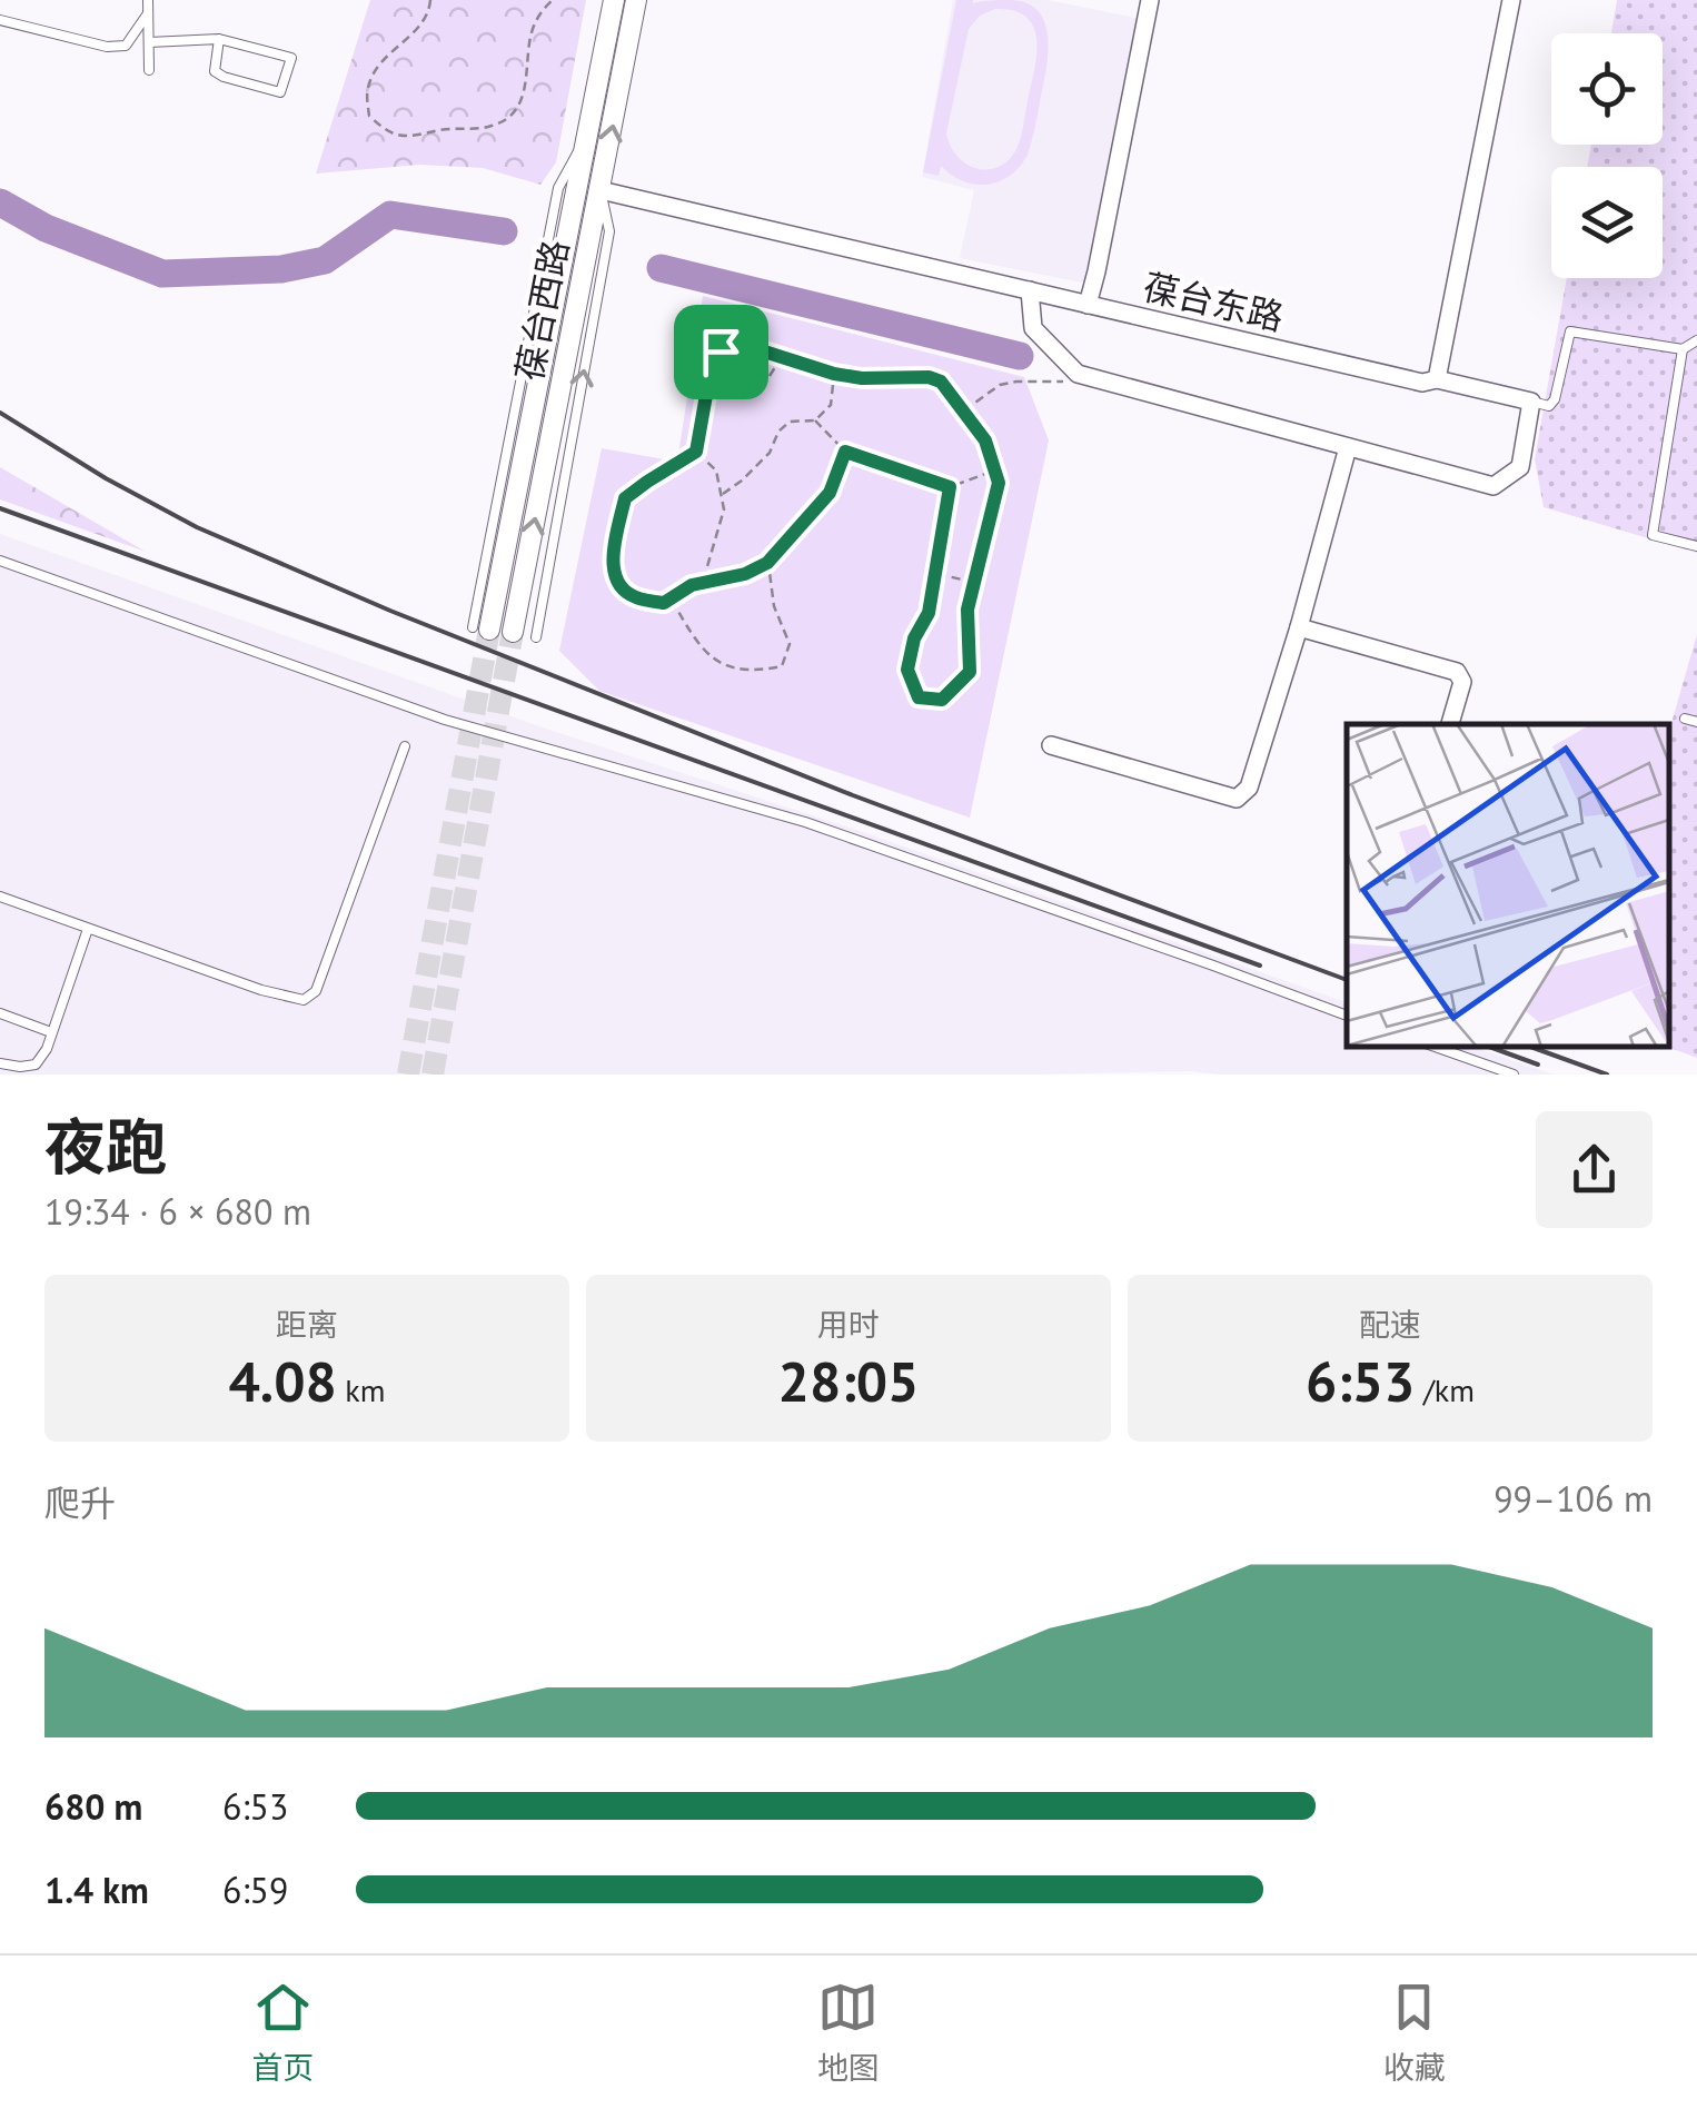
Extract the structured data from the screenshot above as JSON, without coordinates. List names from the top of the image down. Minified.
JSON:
{"streets":{"street":["葆台东路","葆台西路"]},"crossings":[["葆台东路","葆台西路"]],"page":{"heading":["夜跑","19:34 · 6 × 680 m"],"stats":[["距离","4.08 km"],["用时","28:05"],["配速","6:53 /km"]],"chart":["爬升","99–106 m"],"list":[{"name":"680 m","note":"6:53"},{"name":"1.4 km","note":"6:59"}],"tabs":["首页","地图","收藏"]}}
